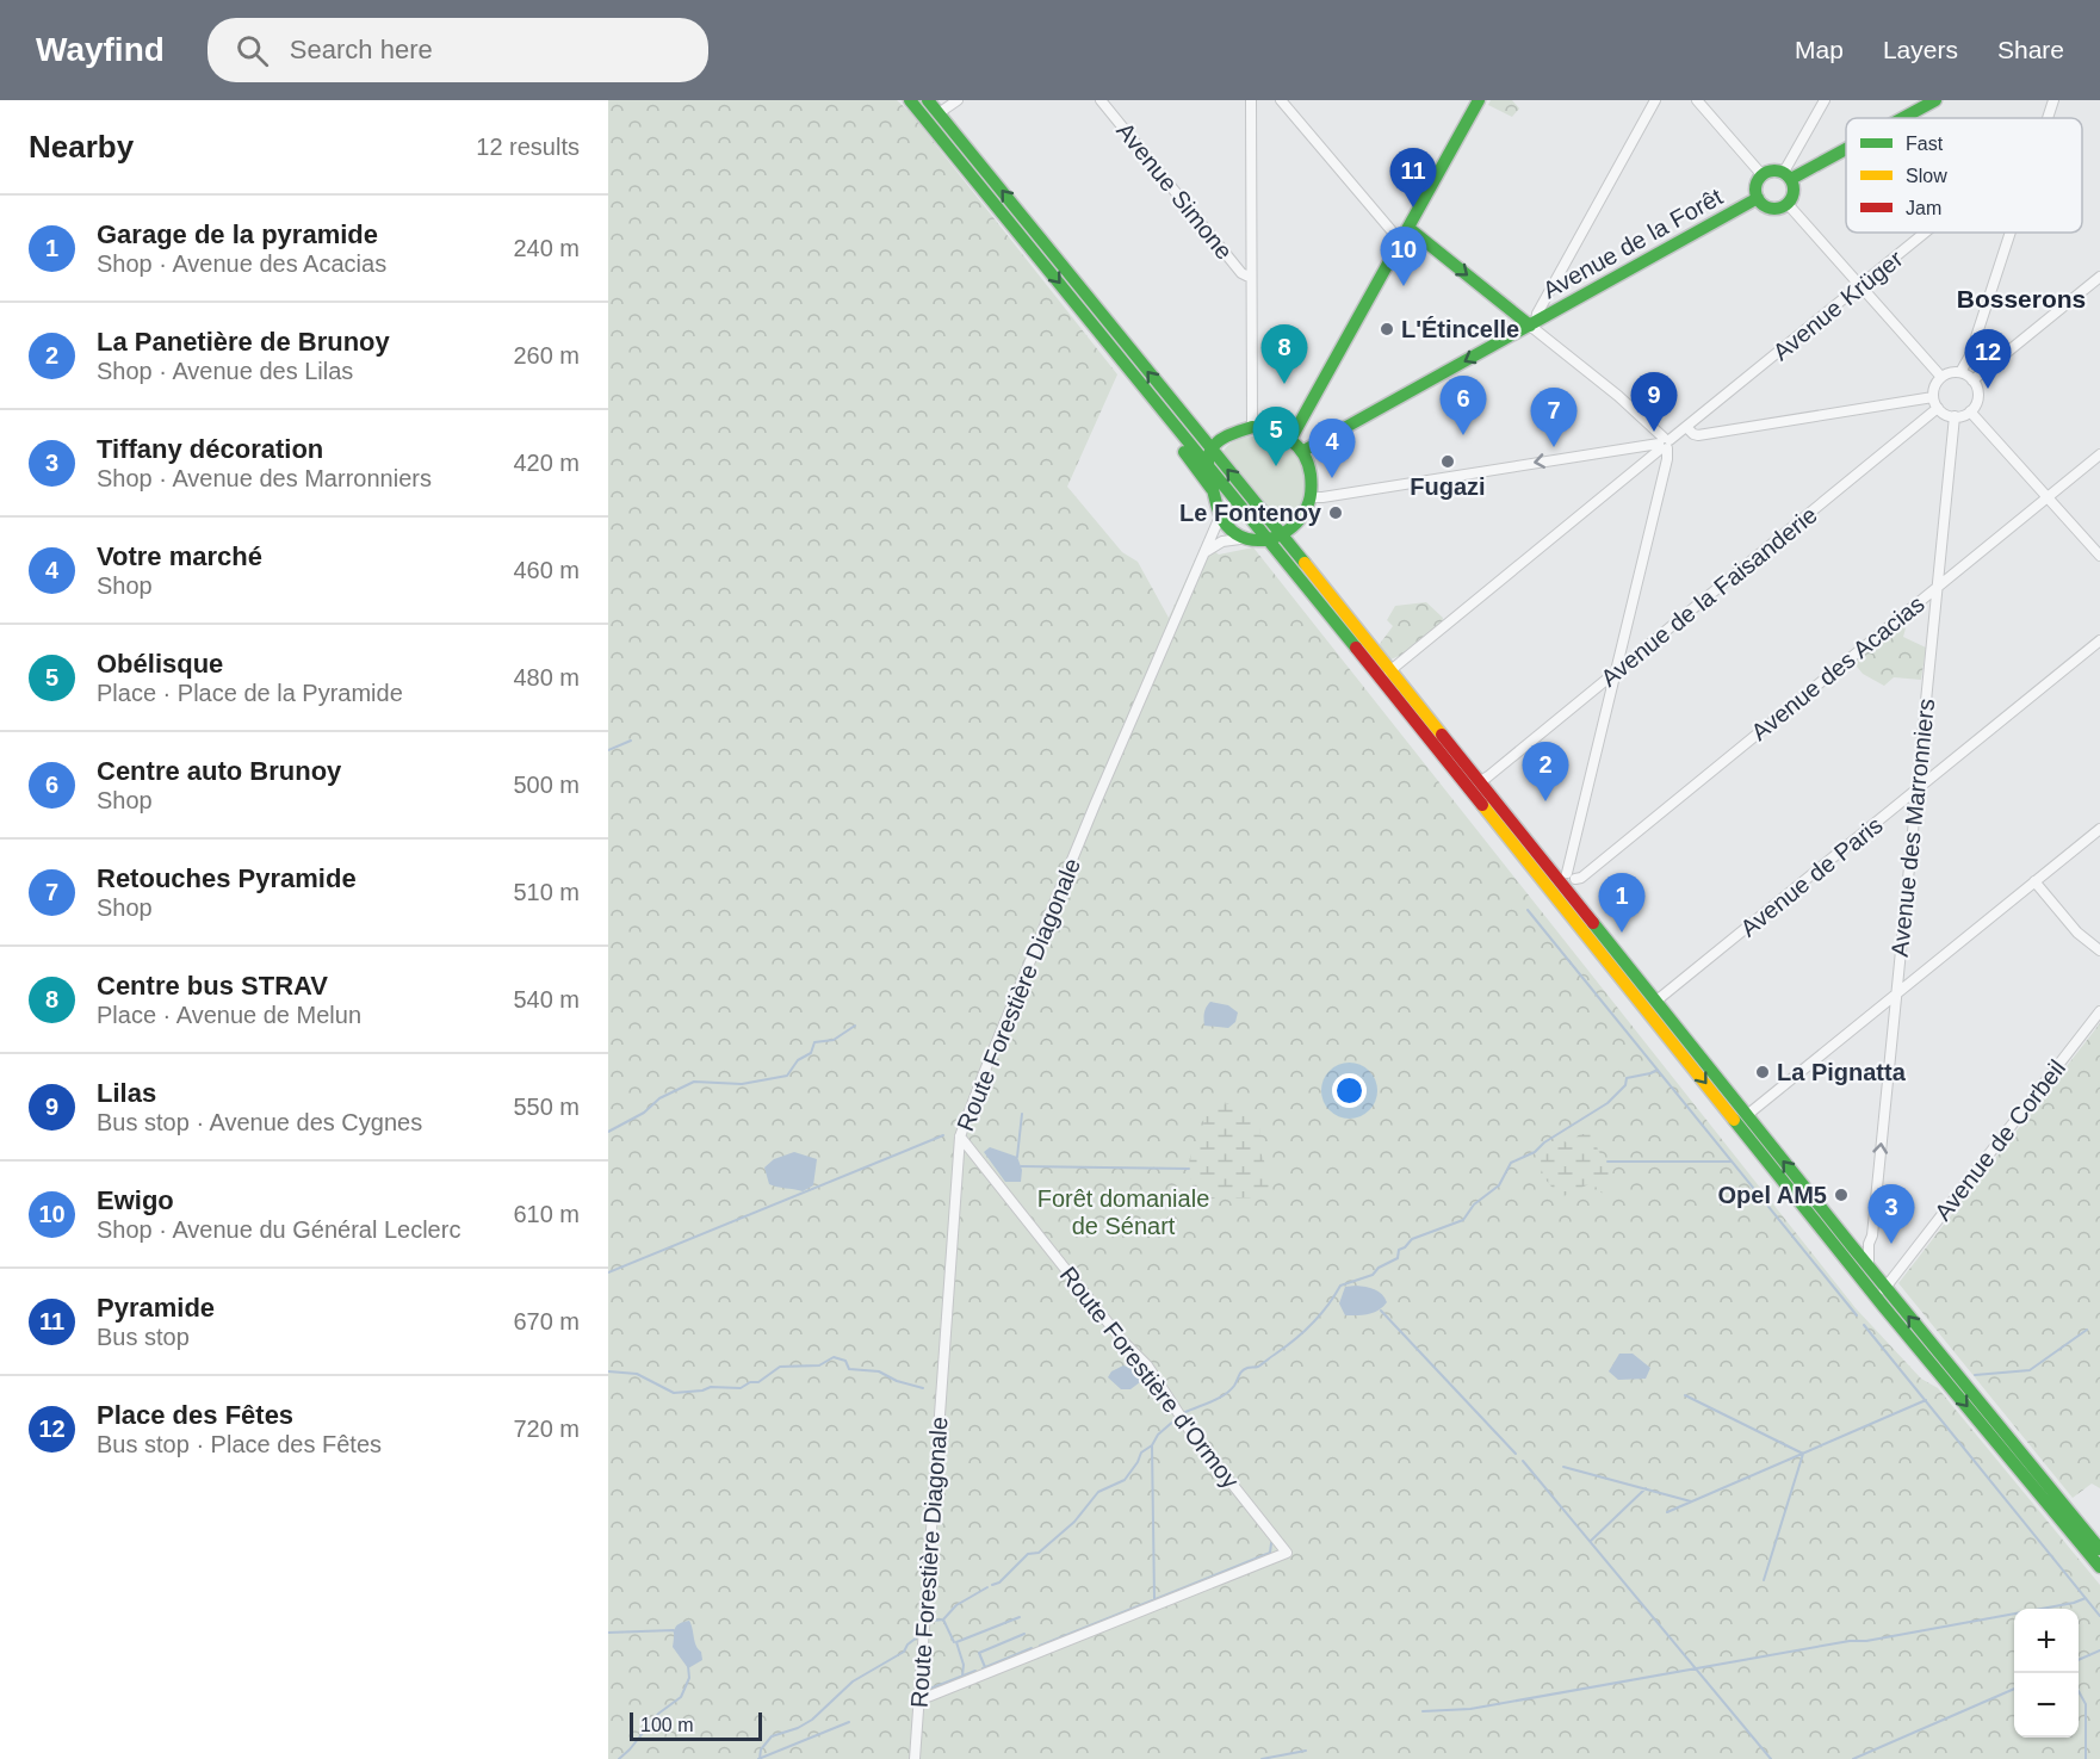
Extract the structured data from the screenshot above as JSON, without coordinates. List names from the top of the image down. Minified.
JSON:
{"streets":{"main road":["Avenue de la Forêt"],"street":["Avenue Simone","Avenue Krüger","Avenue de la Faisanderie","Avenue des Acacias","Avenue des Marronniers","Avenue de Paris","Route Forestière Diagonale","Avenue de Corbeil","Route Forestière d'Ormoy"]},"crossings":[["Avenue de la Faisanderie","Avenue des Marronniers"],["Avenue des Acacias","Avenue des Marronniers"],["Avenue des Marronniers","Avenue de Paris"],["Route Forestière Diagonale","Route Forestière d'Ormoy"]],"one_way":["Avenue de la Forêt"],"districts":["Bosserons"],"parks":["Forêt domaniale de Sénart"],"places":["L'Étincelle","Fugazi","Le Fontenoy","La Pignatta","Opel AM5"],"legend":["Fast","Slow","Jam"],"scale_bar":"100 m","page":{"header":"Wayfind","search":"Search here","nav":["Map","Layers","Share"],"heading":["Nearby","12 results"],"pins":["11","10","8","12","9","6","7","5","4","2","1","3"],"list":[{"mark":"1","name":"Garage de la pyramide","note":"Shop · Avenue des Acacias","value":"240 m"},{"mark":"2","name":"La Panetière de Brunoy","note":"Shop · Avenue des Lilas","value":"260 m"},{"mark":"3","name":"Tiffany décoration","note":"Shop · Avenue des Marronniers","value":"420 m"},{"mark":"4","name":"Votre marché","note":"Shop","value":"460 m"},{"mark":"5","name":"Obélisque","note":"Place · Place de la Pyramide","value":"480 m"},{"mark":"6","name":"Centre auto Brunoy","note":"Shop","value":"500 m"},{"mark":"7","name":"Retouches Pyramide","note":"Shop","value":"510 m"},{"mark":"8","name":"Centre bus STRAV","note":"Place · Avenue de Melun","value":"540 m"},{"mark":"9","name":"Lilas","note":"Bus stop · Avenue des Cygnes","value":"550 m"},{"mark":"10","name":"Ewigo","note":"Shop · Avenue du Général Leclerc","value":"610 m"},{"mark":"11","name":"Pyramide","note":"Bus stop","value":"670 m"},{"mark":"12","name":"Place des Fêtes","note":"Bus stop · Place des Fêtes","value":"720 m"}],"map_buttons":["+","−"],"scale":"100 m"}}
